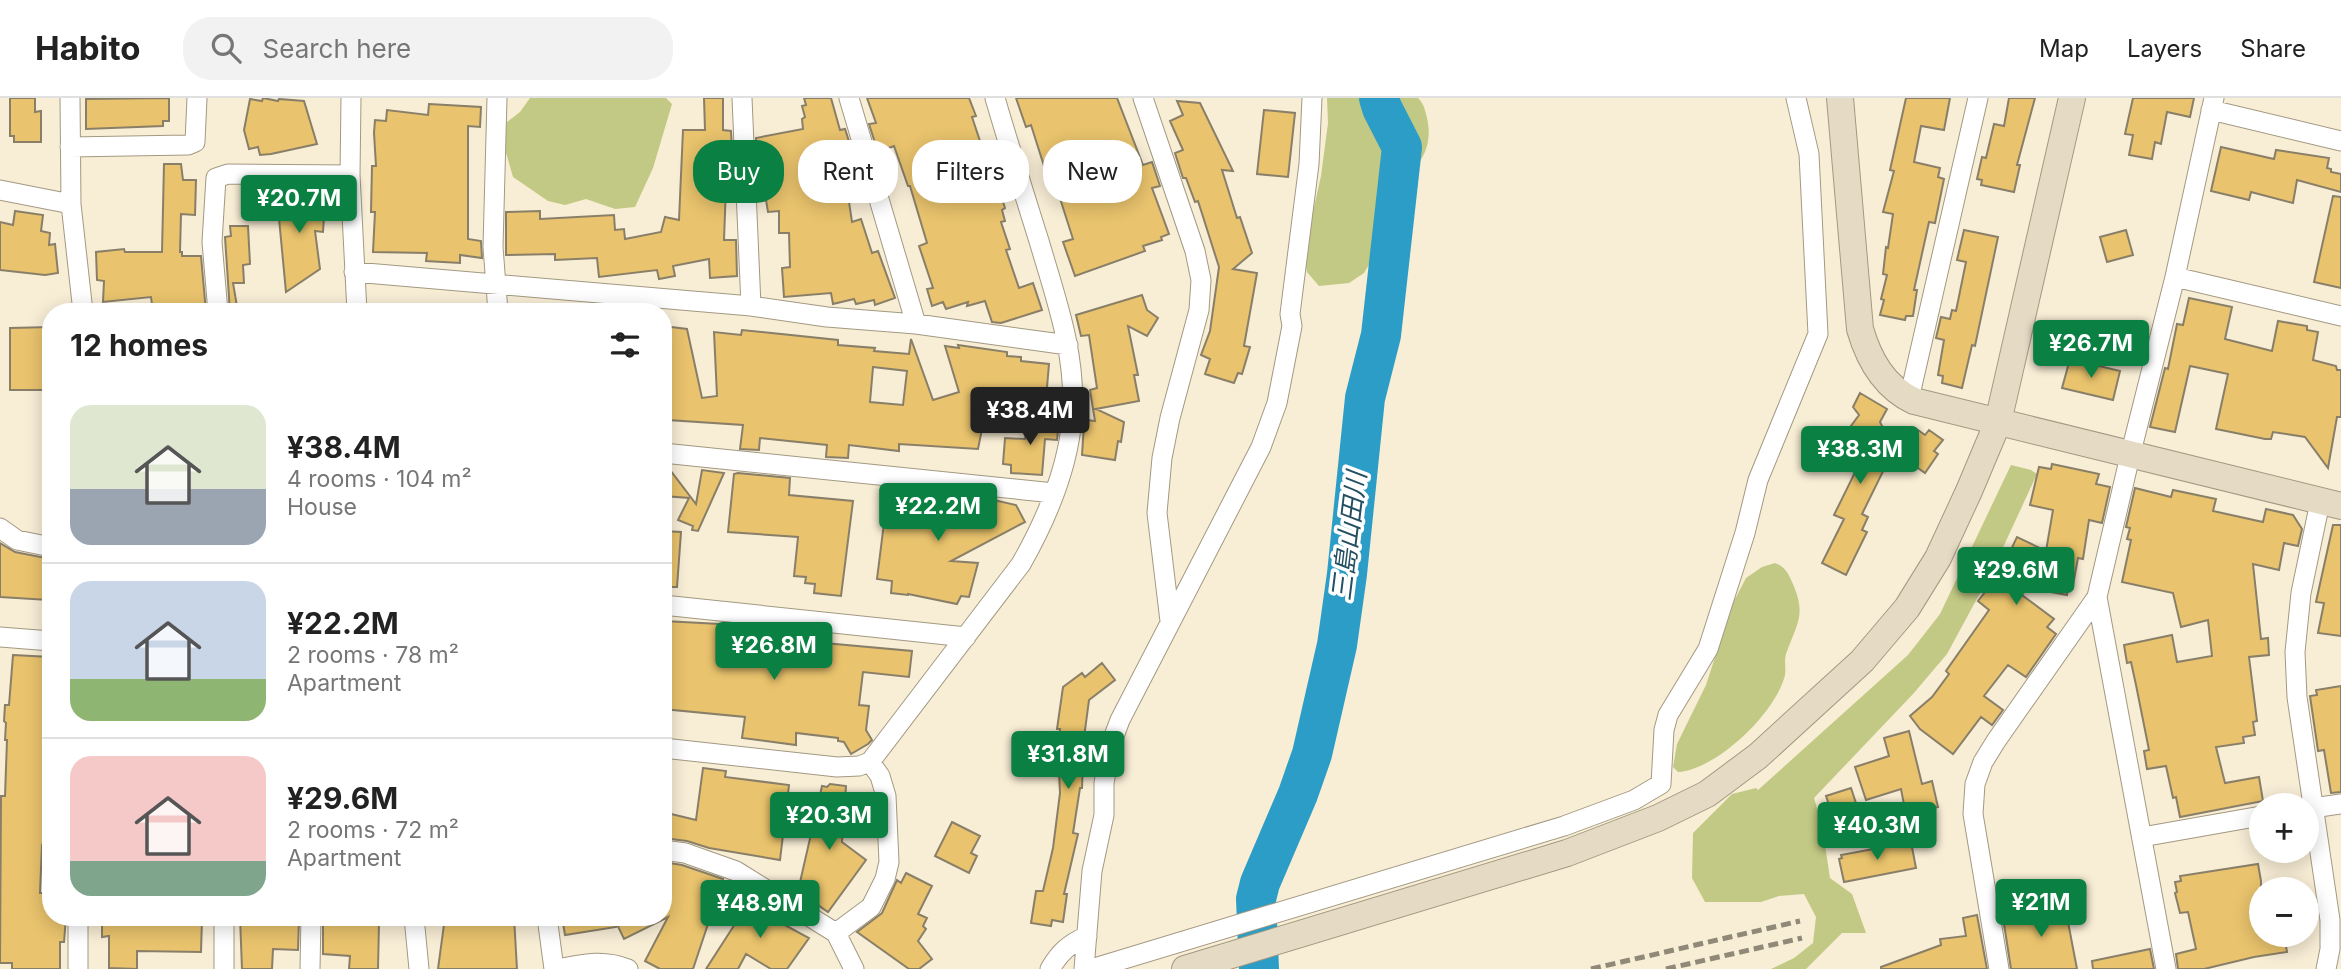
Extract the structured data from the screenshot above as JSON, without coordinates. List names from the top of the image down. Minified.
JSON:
{"water":["三島山田川"],"page":{"header":"Habito","search":"Search here","nav":["Map","Layers","Share"],"chip":["Buy","Rent","Filters","New"],"price":["¥20.7M","¥26.7M","¥38.4M","¥38.3M","¥22.2M","¥29.6M","¥26.8M","¥31.8M","¥20.3M","¥40.3M","¥21M","¥48.9M"],"heading":"12 homes","list":[{"name":"¥38.4M","note":"4 rooms · 104 m² · House"},{"name":"¥22.2M","note":"2 rooms · 78 m² · Apartment"},{"name":"¥29.6M","note":"2 rooms · 72 m² · Apartment"}],"map_buttons":["+","−"]}}
